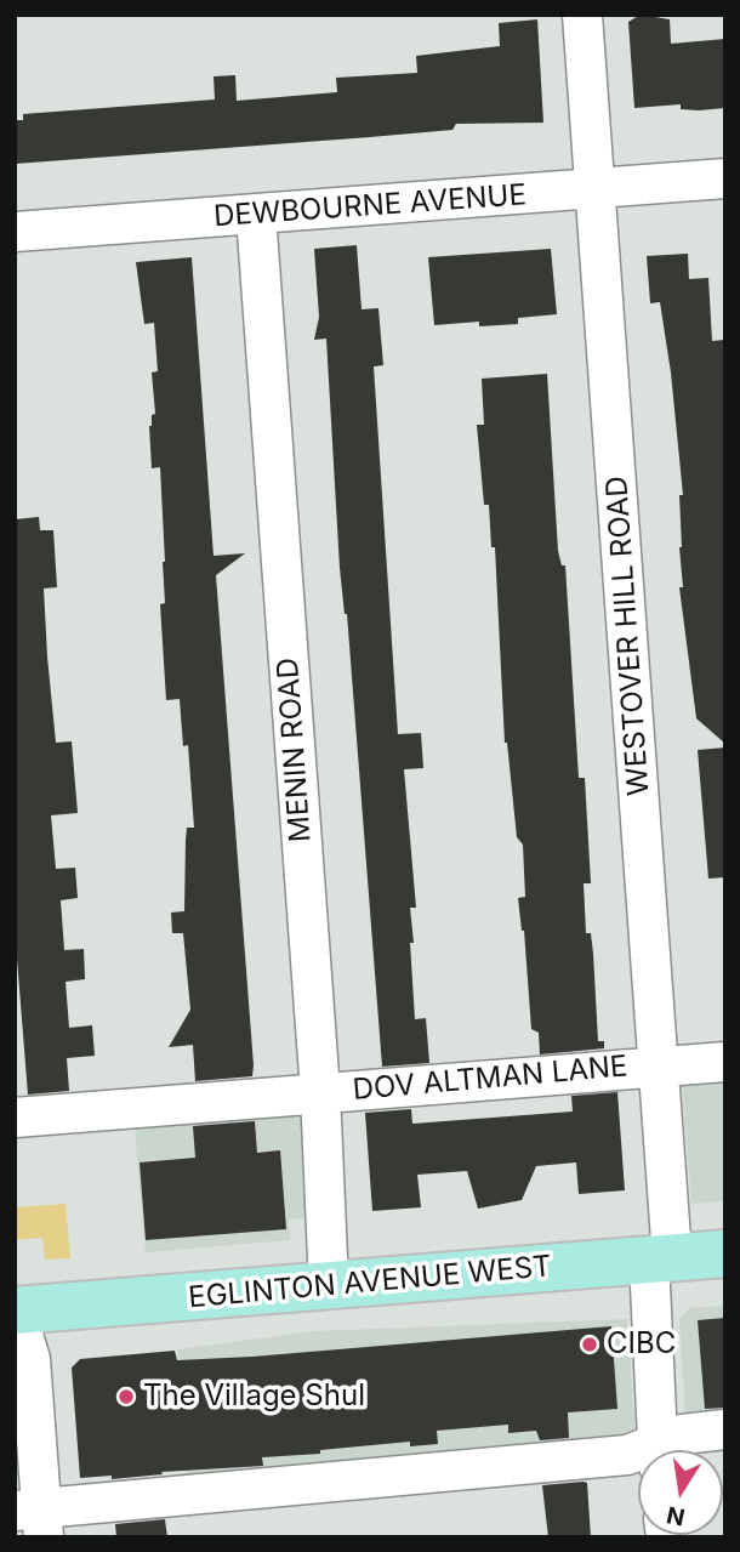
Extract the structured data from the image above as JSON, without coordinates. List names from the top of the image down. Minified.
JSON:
{"streets":{"main road":["EGLINTON AVENUE WEST"],"street":["DEWBOURNE AVENUE","WESTOVER HILL ROAD","MENIN ROAD","DOV ALTMAN LANE"]},"crossings":[["DEWBOURNE AVENUE","WESTOVER HILL ROAD"],["DEWBOURNE AVENUE","MENIN ROAD"],["WESTOVER HILL ROAD","DOV ALTMAN LANE"],["WESTOVER HILL ROAD","EGLINTON AVENUE WEST"],["MENIN ROAD","DOV ALTMAN LANE"],["MENIN ROAD","EGLINTON AVENUE WEST"]],"places":["CIBC","The Village Shul"],"north":"bottom"}
